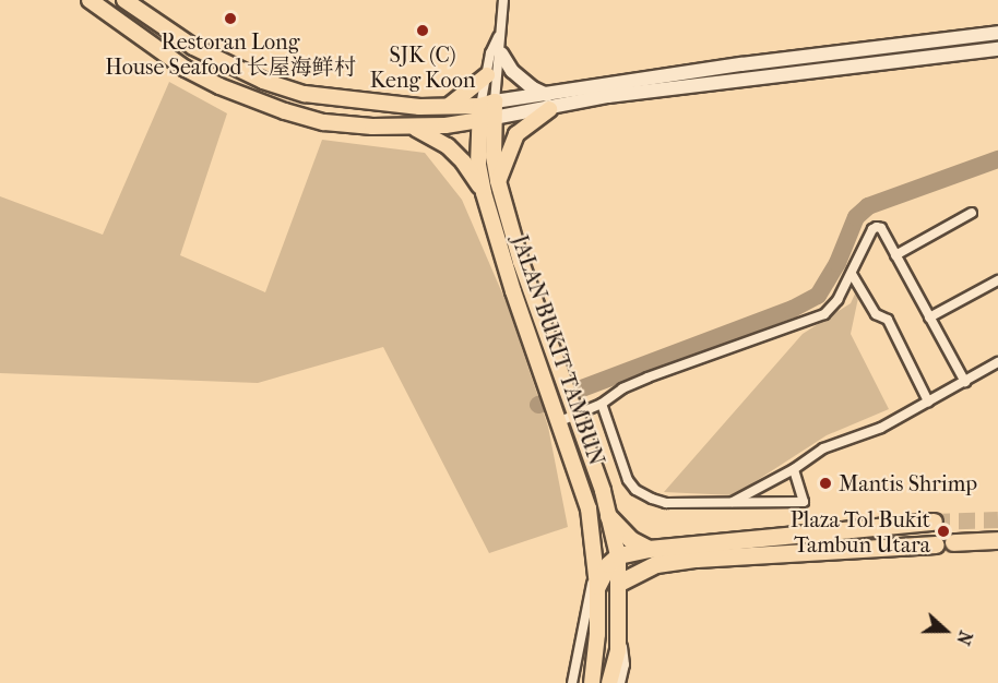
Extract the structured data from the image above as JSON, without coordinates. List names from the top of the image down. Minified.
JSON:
{"streets":{"main road":["JALAN BUKIT TAMBUN"]},"places":["Restoran Long House Seafood 长屋海鲜村","SJK (C) Keng Koon","Mantis Shrimp","Plaza Tol Bukit Tambun Utara"],"north":"right"}
